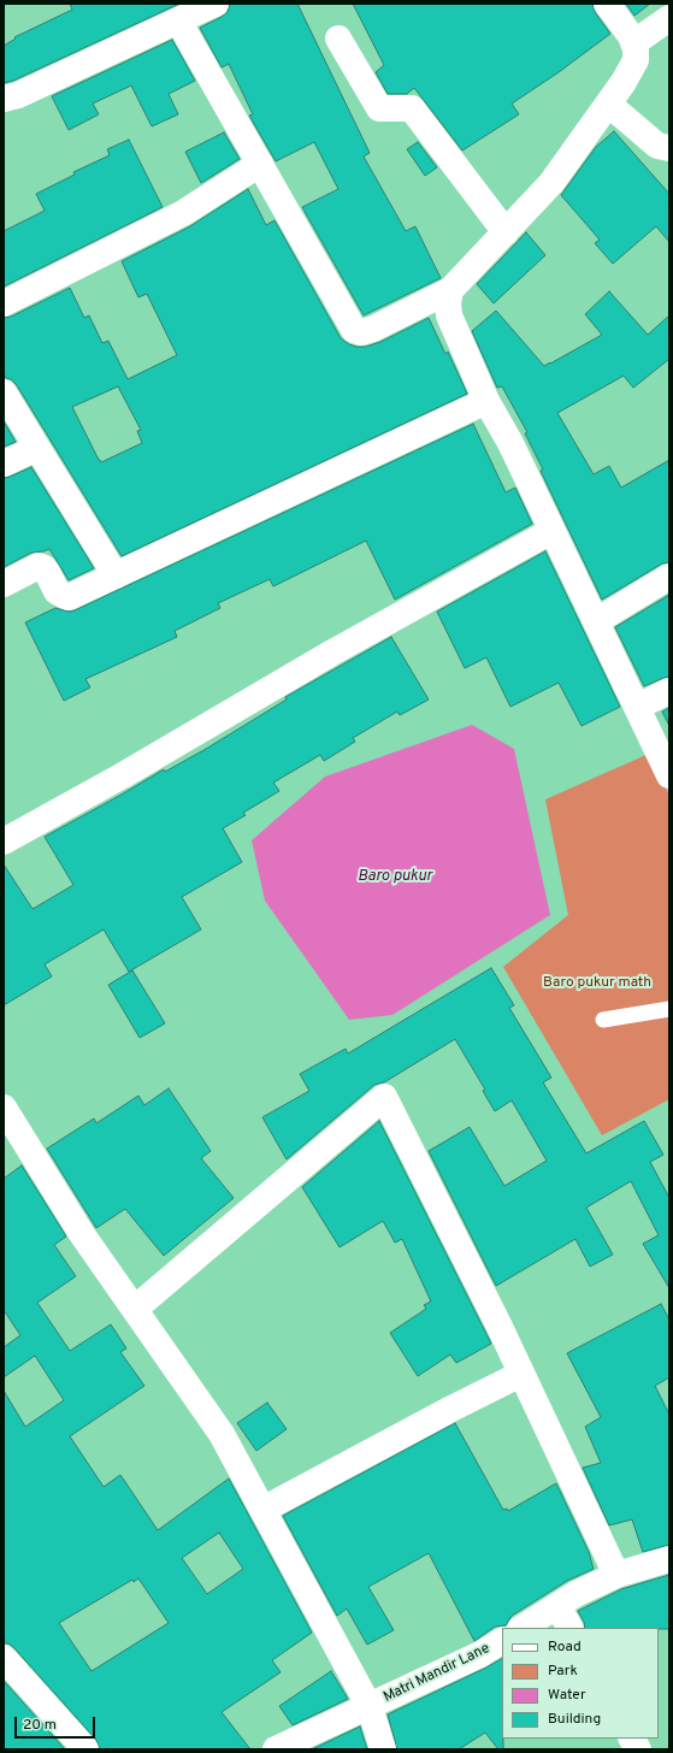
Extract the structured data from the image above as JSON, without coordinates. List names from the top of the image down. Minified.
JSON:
{"streets":{"street":["Matri Mandir Lane"]},"water":["Baro pukur"],"parks":["Baro pukur math"],"legend":["Road","Park","Water","Building"],"scale_bar":"20 m"}
